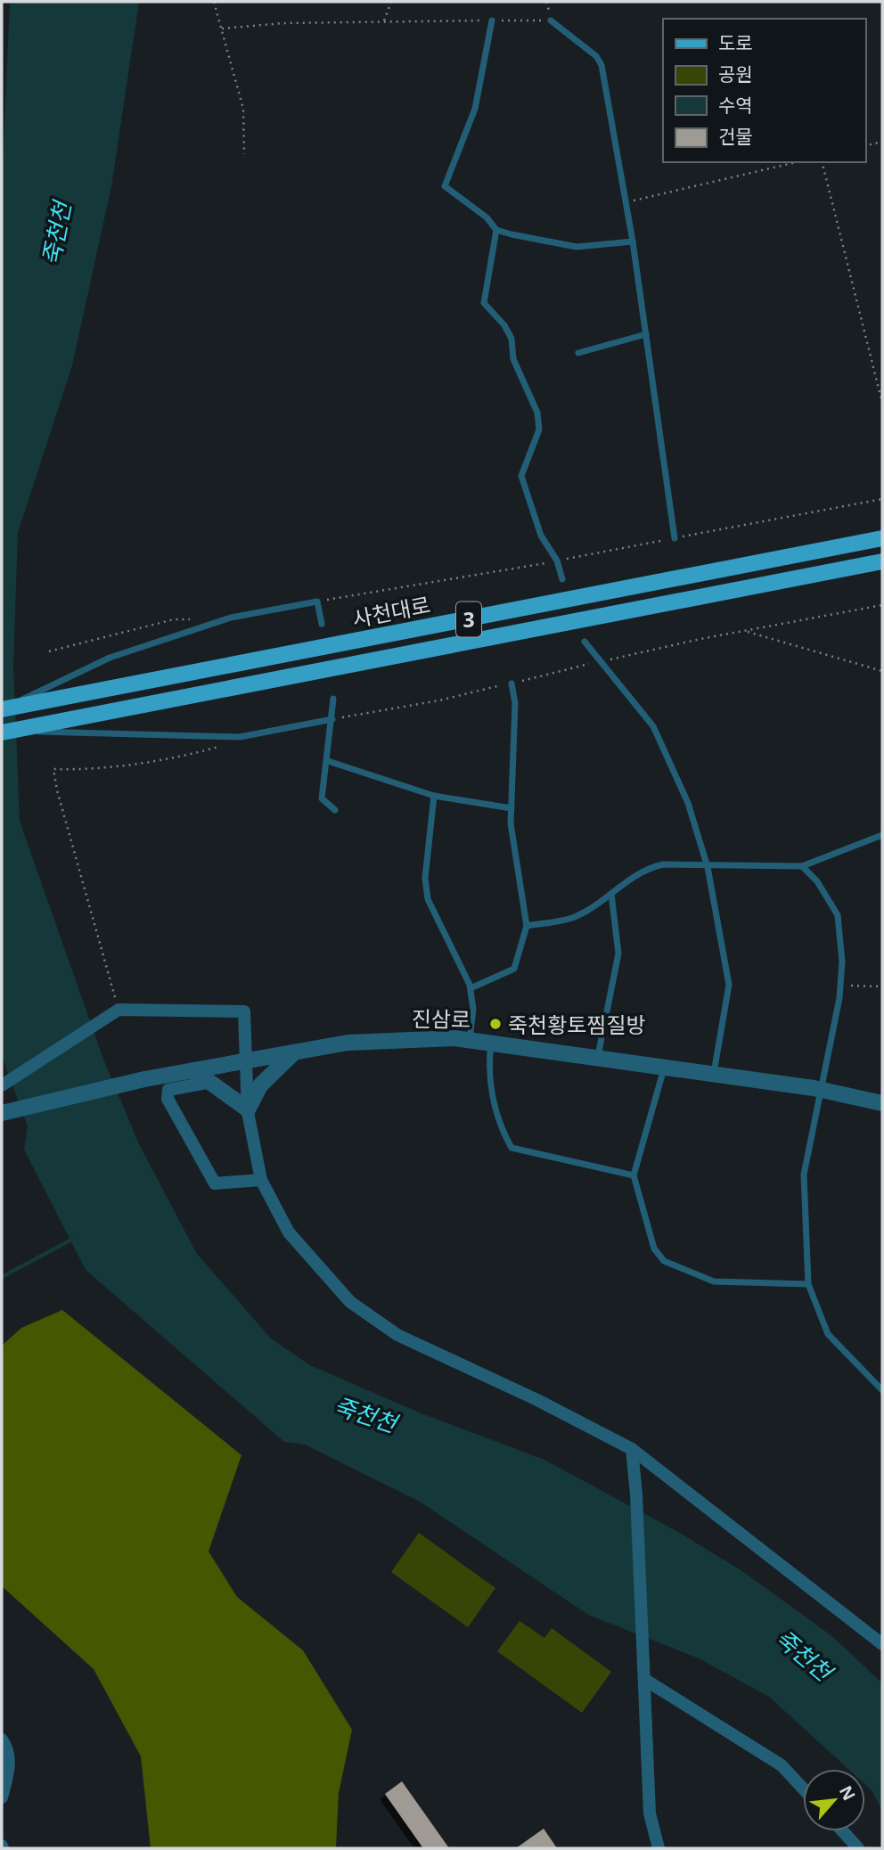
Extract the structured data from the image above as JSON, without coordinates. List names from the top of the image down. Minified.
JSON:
{"streets":{"main road":["사천대로","3"],"street":["진삼로"]},"water":["죽천천"],"places":["죽천황토찜질방"],"legend":["도로","공원","수역","건물"],"north":"top right"}
